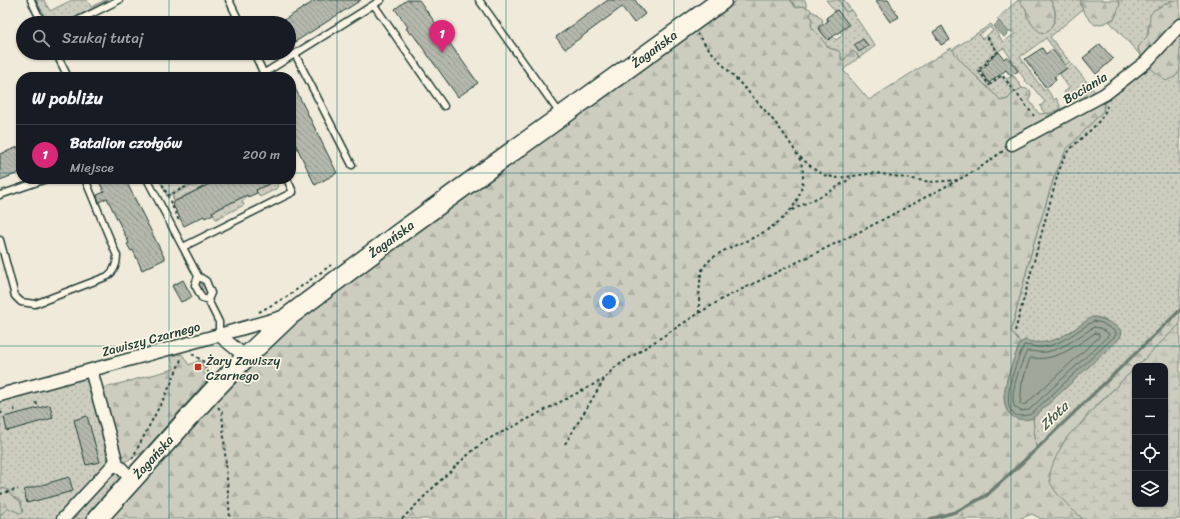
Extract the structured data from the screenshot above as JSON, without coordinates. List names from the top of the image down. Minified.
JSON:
{"streets":{"main road":["Żagańska"],"street":["Bociania","Zawiszy Czarnego"]},"crossings":[["Żagańska","Zawiszy Czarnego"]],"water":["Złota"],"places":{"transit":["Żary Zawiszy Czarnego"]},"page":{"search":"Szukaj tutaj","pins":"1","heading":"W pobliżu","list":[{"mark":"1","name":"Batalion czołgów","note":"Miejsce","value":"200 m"}],"map_buttons":["+","−"]}}
